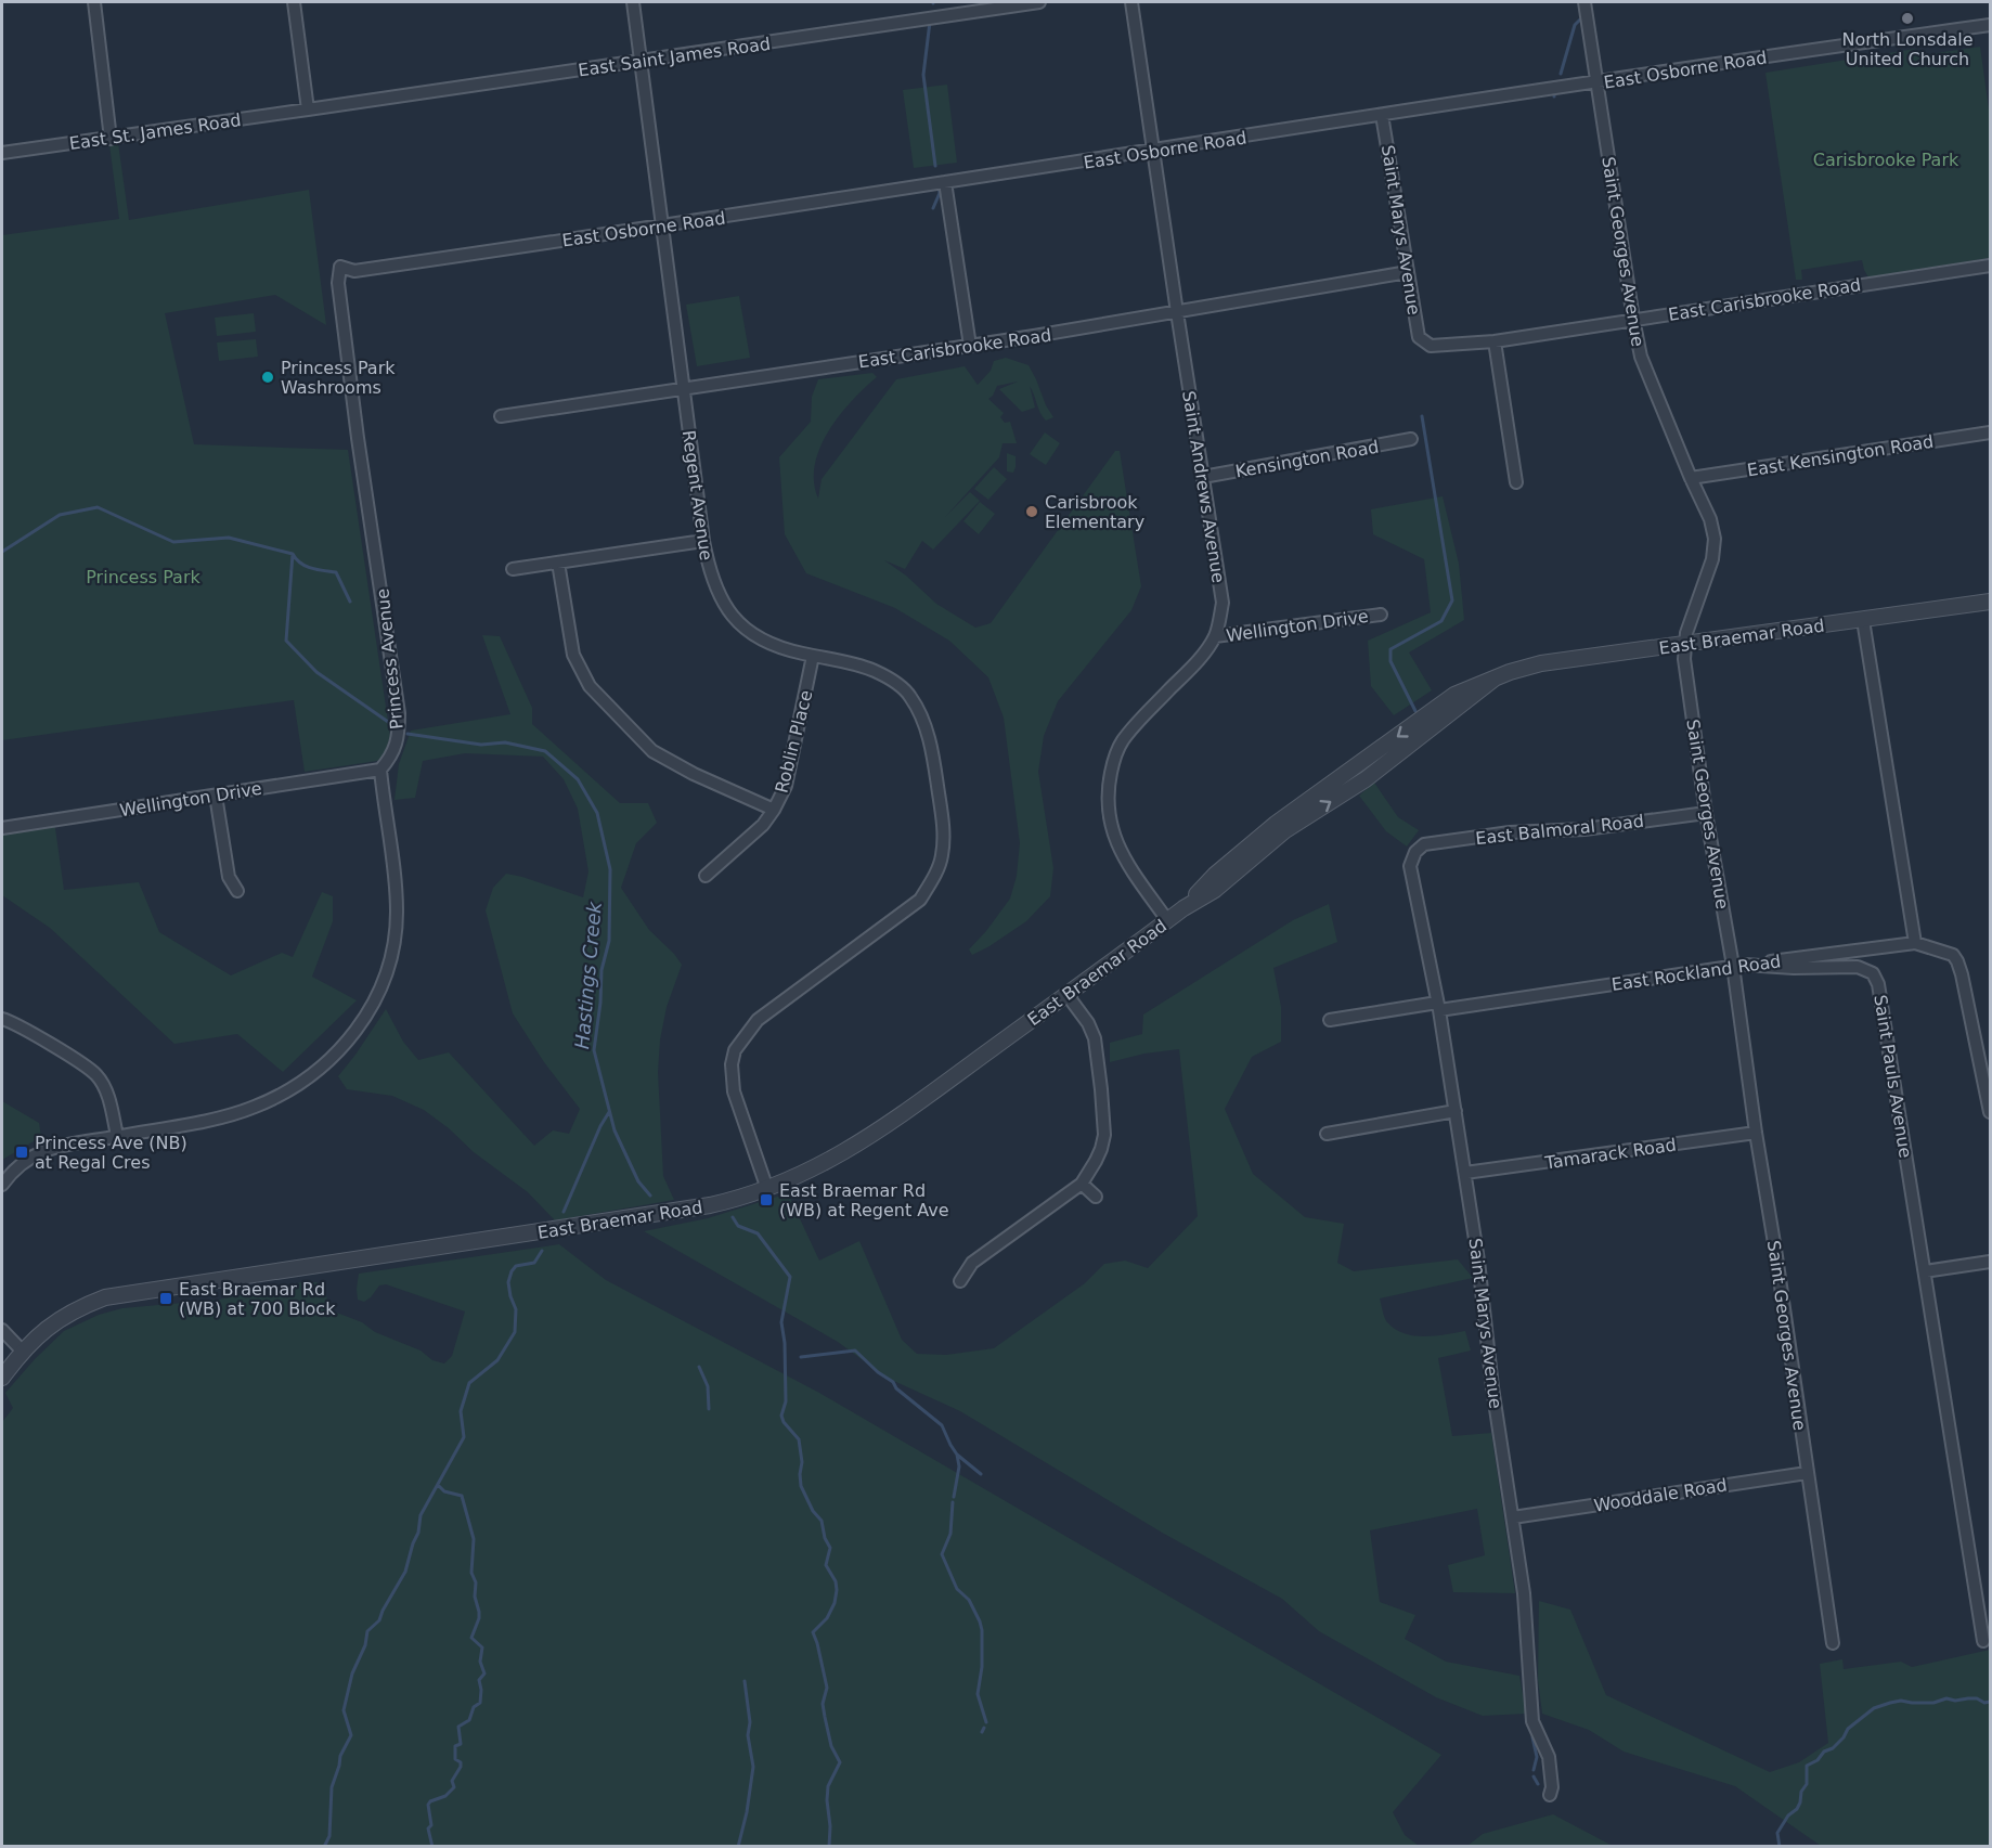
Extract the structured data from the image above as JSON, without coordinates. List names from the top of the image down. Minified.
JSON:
{"streets":{"street":["East Saint James Road","East Osborne Road","East St. James Road","Saint Marys Avenue","Saint Georges Avenue","East Carisbrooke Road","East Kensington Road","Kensington Road","Saint Andrews Avenue","Regent Avenue","Wellington Drive","East Braemar Road","Princess Avenue","Roblin Place","East Balmoral Road","East Rockland Road","Saint Pauls Avenue","Tamarack Road","Wooddale Road"]},"crossings":[["East Saint James Road","East St. James Road"],["East Saint James Road","Regent Avenue"],["East Osborne Road","Saint Marys Avenue"],["East Osborne Road","Saint Georges Avenue"],["East Osborne Road","Saint Andrews Avenue"],["East Osborne Road","Regent Avenue"],["East Osborne Road","Princess Avenue"],["Saint Marys Avenue","East Carisbrooke Road"],["Saint Marys Avenue","East Balmoral Road"],["Saint Marys Avenue","East Rockland Road"],["Saint Marys Avenue","Tamarack Road"],["Saint Marys Avenue","Wooddale Road"],["Saint Georges Avenue","East Carisbrooke Road"],["Saint Georges Avenue","East Kensington Road"],["Saint Georges Avenue","East Braemar Road"],["Saint Georges Avenue","East Balmoral Road"],["Saint Georges Avenue","East Rockland Road"],["Saint Georges Avenue","Saint Pauls Avenue"],["Saint Georges Avenue","Tamarack Road"],["Saint Georges Avenue","Wooddale Road"],["East Carisbrooke Road","Saint Andrews Avenue"],["East Carisbrooke Road","Regent Avenue"],["Kensington Road","Saint Andrews Avenue"],["Saint Andrews Avenue","Wellington Drive"],["Saint Andrews Avenue","East Braemar Road"],["Regent Avenue","East Braemar Road"],["Regent Avenue","Roblin Place"],["Wellington Drive","Princess Avenue"],["East Rockland Road","Saint Pauls Avenue"]],"water":["Hastings Creek"],"parks":["Carisbrooke Park","Princess Park"],"places":{"other":["North Lonsdale United Church","Princess Park Washrooms","Carisbrook Elementary"],"transit":["Princess Ave (NB) at Regal Cres","East Braemar Rd (WB) at Regent Ave","East Braemar Rd (WB) at 700 Block"]}}
